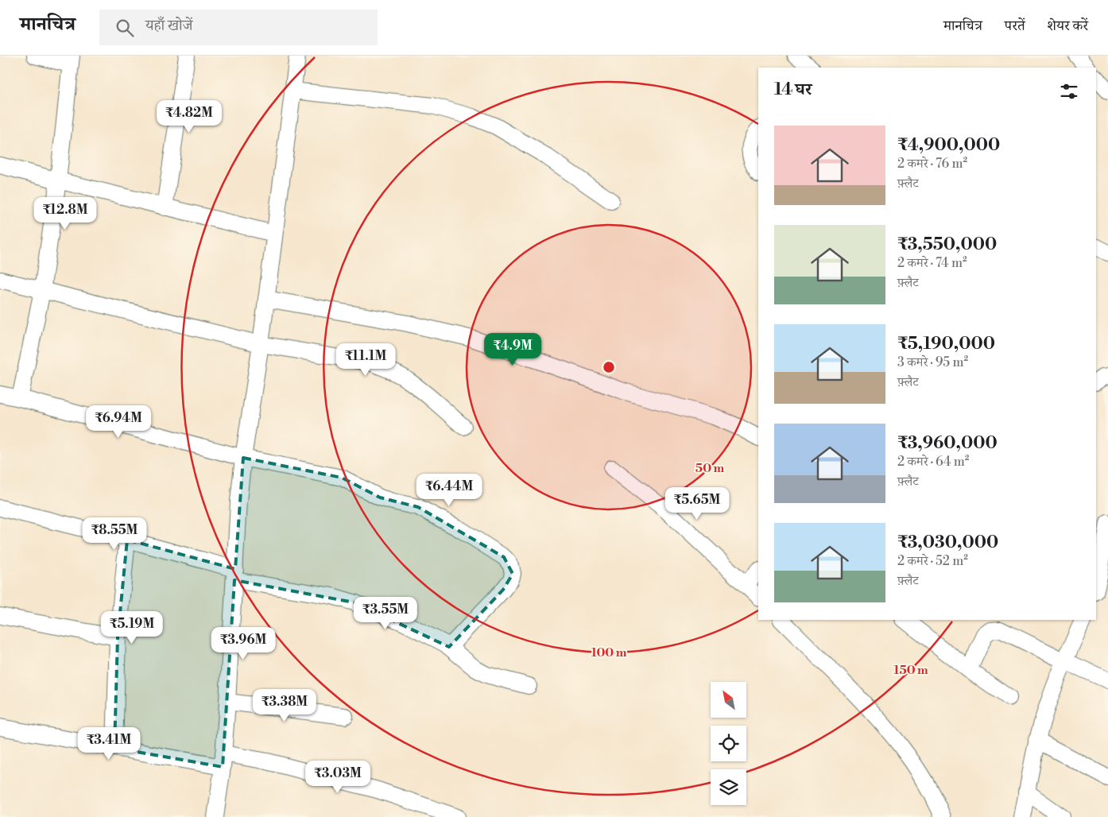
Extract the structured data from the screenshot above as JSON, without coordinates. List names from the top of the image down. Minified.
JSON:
{"north":"top left","page":{"header":"मानचित्र","search":"यहाँ खोजें","nav":["मानचित्र","परतें","शेयर करें"],"heading":"14 घर","price":["₹4.82M","₹12.8M","₹4.9M","₹11.1M","₹6.94M","₹6.44M","₹5.65M","₹8.55M","₹3.55M","₹5.19M","₹3.96M","₹3.38M","₹3.41M","₹3.03M"],"list":[{"name":"₹4,900,000","note":"2 कमरे · 76 m² · फ़्लैट"},{"name":"₹3,550,000","note":"2 कमरे · 74 m² · फ़्लैट"},{"name":"₹5,190,000","note":"3 कमरे · 95 m² · फ़्लैट"},{"name":"₹3,960,000","note":"2 कमरे · 64 m² · फ़्लैट"},{"name":"₹3,030,000","note":"2 कमरे · 52 m² · फ़्लैट"}]},"rings":["50 m","100 m","150 m"]}
